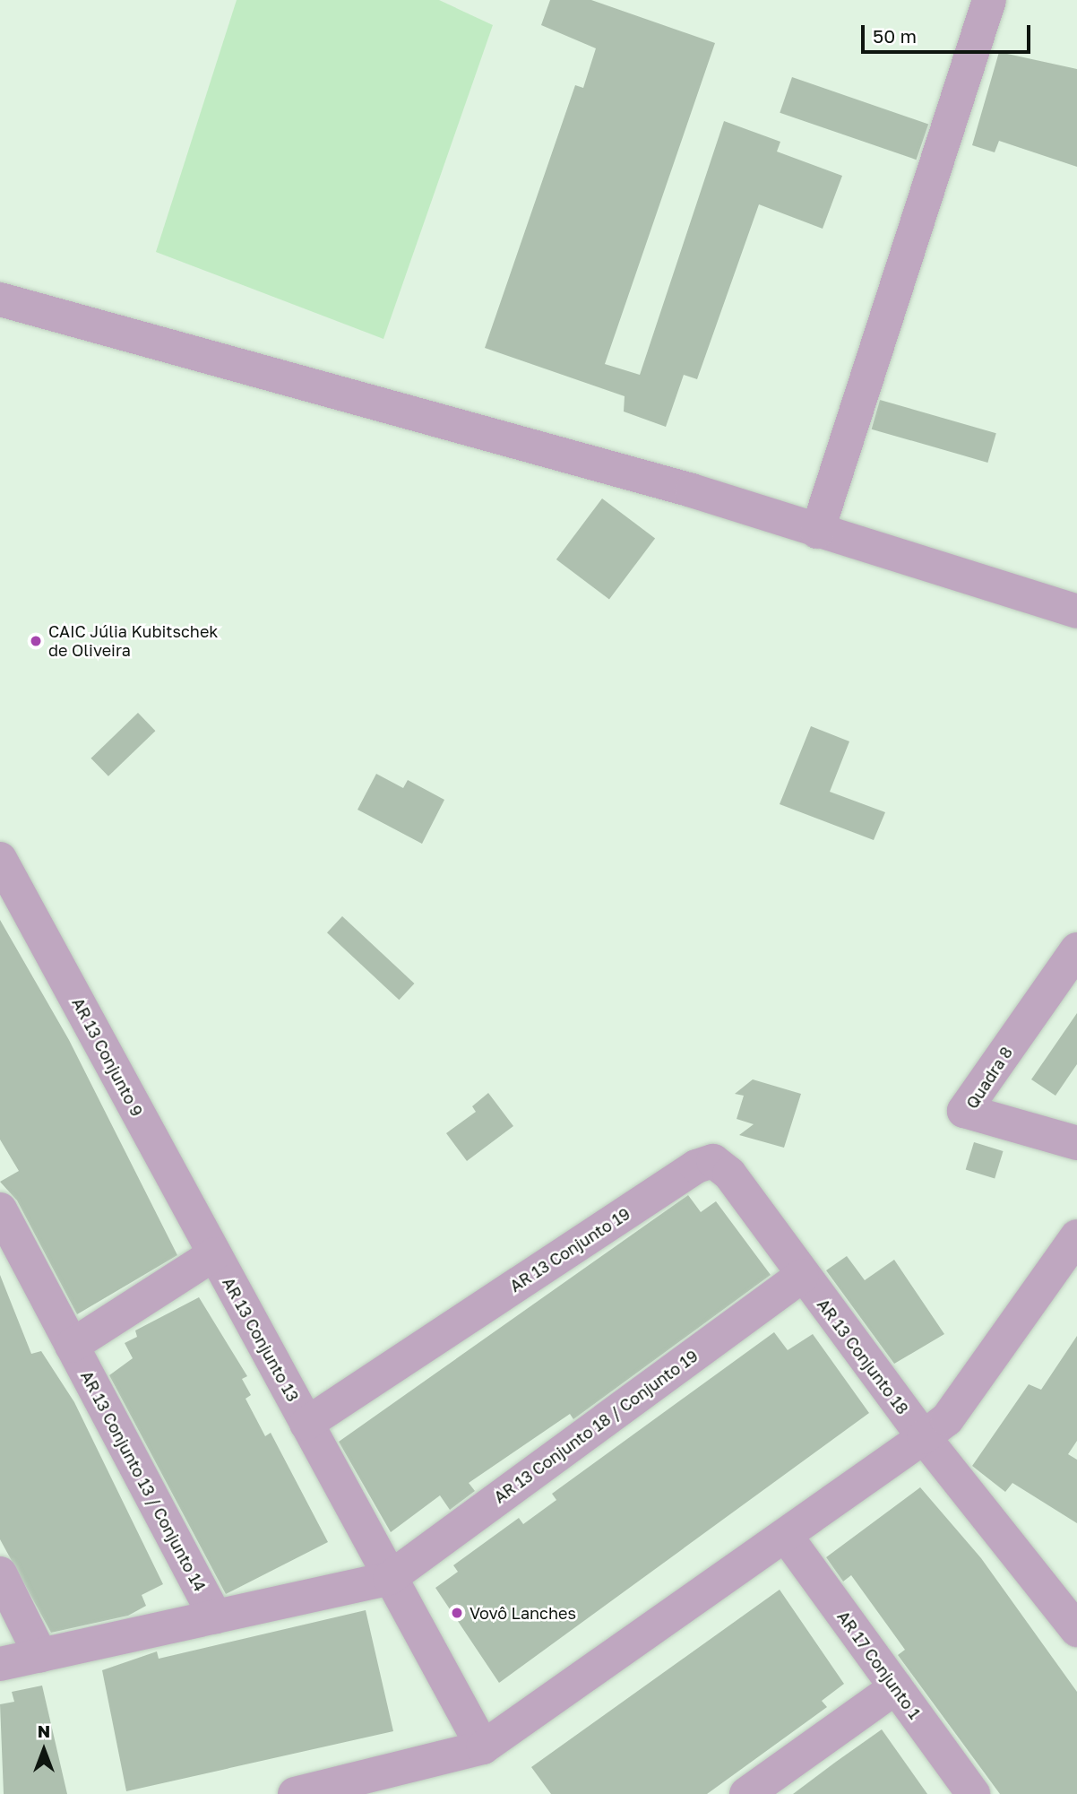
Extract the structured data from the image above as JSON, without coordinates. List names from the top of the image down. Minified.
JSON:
{"streets":{"street":["AR 13 Conjunto 9","Quadra 8","AR 13 Conjunto 19","AR 13 Conjunto 13","AR 13 Conjunto 18","AR 13 Conjunto 18 / Conjunto 19","AR 13 Conjunto 13 / Conjunto 14","AR 17 Conjunto 1"]},"crossings":[["AR 13 Conjunto 9","AR 13 Conjunto 13"],["AR 13 Conjunto 19","AR 13 Conjunto 13"],["AR 13 Conjunto 19","AR 13 Conjunto 18"],["AR 13 Conjunto 19","AR 13 Conjunto 18 / Conjunto 19"],["AR 13 Conjunto 13","AR 13 Conjunto 18 / Conjunto 19"],["AR 13 Conjunto 18","AR 13 Conjunto 18 / Conjunto 19"]],"places":["CAIC Júlia Kubitschek de Oliveira","Vovô Lanches"],"scale_bar":"50 m","north":"top"}
